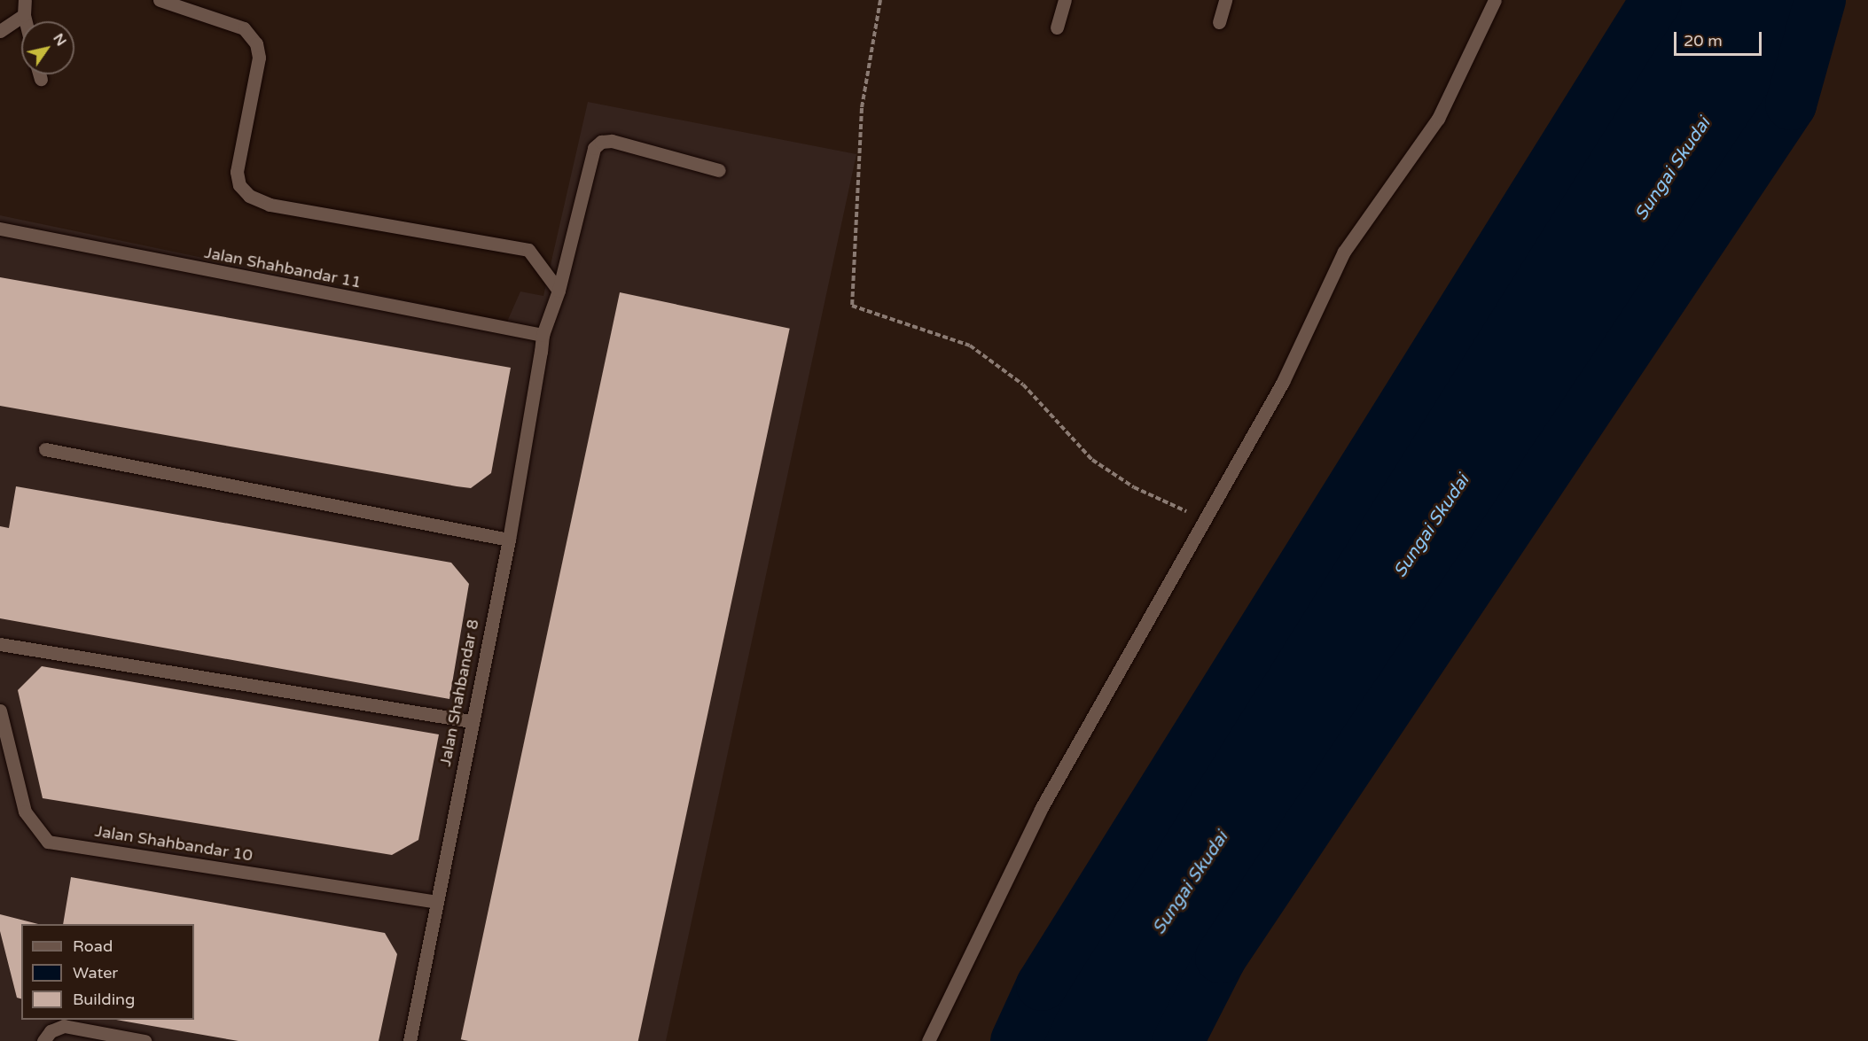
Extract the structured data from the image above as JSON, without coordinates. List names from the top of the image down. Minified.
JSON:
{"streets":{"street":["Jalan Shahbandar 11","Jalan Shahbandar 8","Jalan Shahbandar 10"]},"crossings":[["Jalan Shahbandar 11","Jalan Shahbandar 8"],["Jalan Shahbandar 8","Jalan Shahbandar 10"]],"water":["Sungai Skudai"],"legend":["Road","Water","Building"],"scale_bar":"20 m","north":"top right"}
